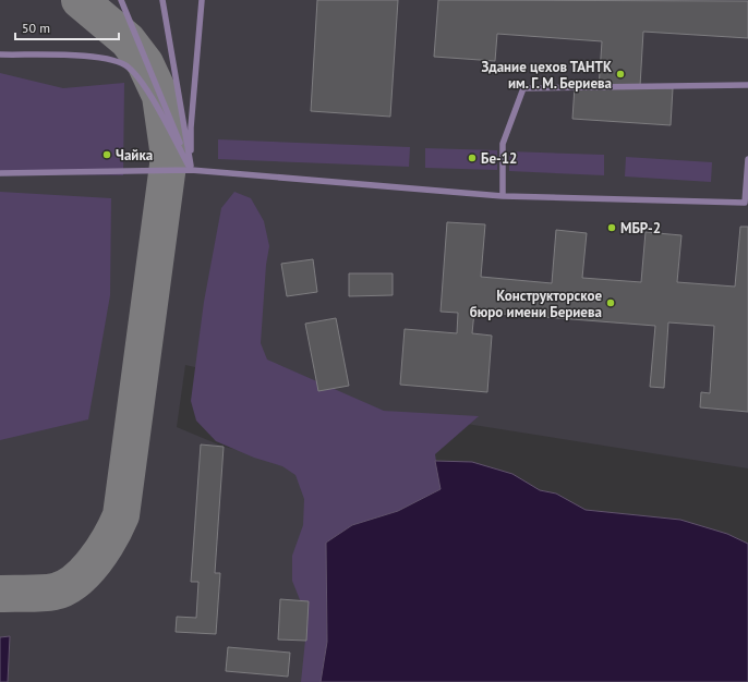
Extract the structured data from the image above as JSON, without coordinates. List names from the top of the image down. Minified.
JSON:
{"places":["Здание цехов ТАНТК им. Г. М. Бериева","Чайка","Бе-12","МБР-2","Конструкторское бюро имени Бериева"],"scale_bar":"50 m"}
